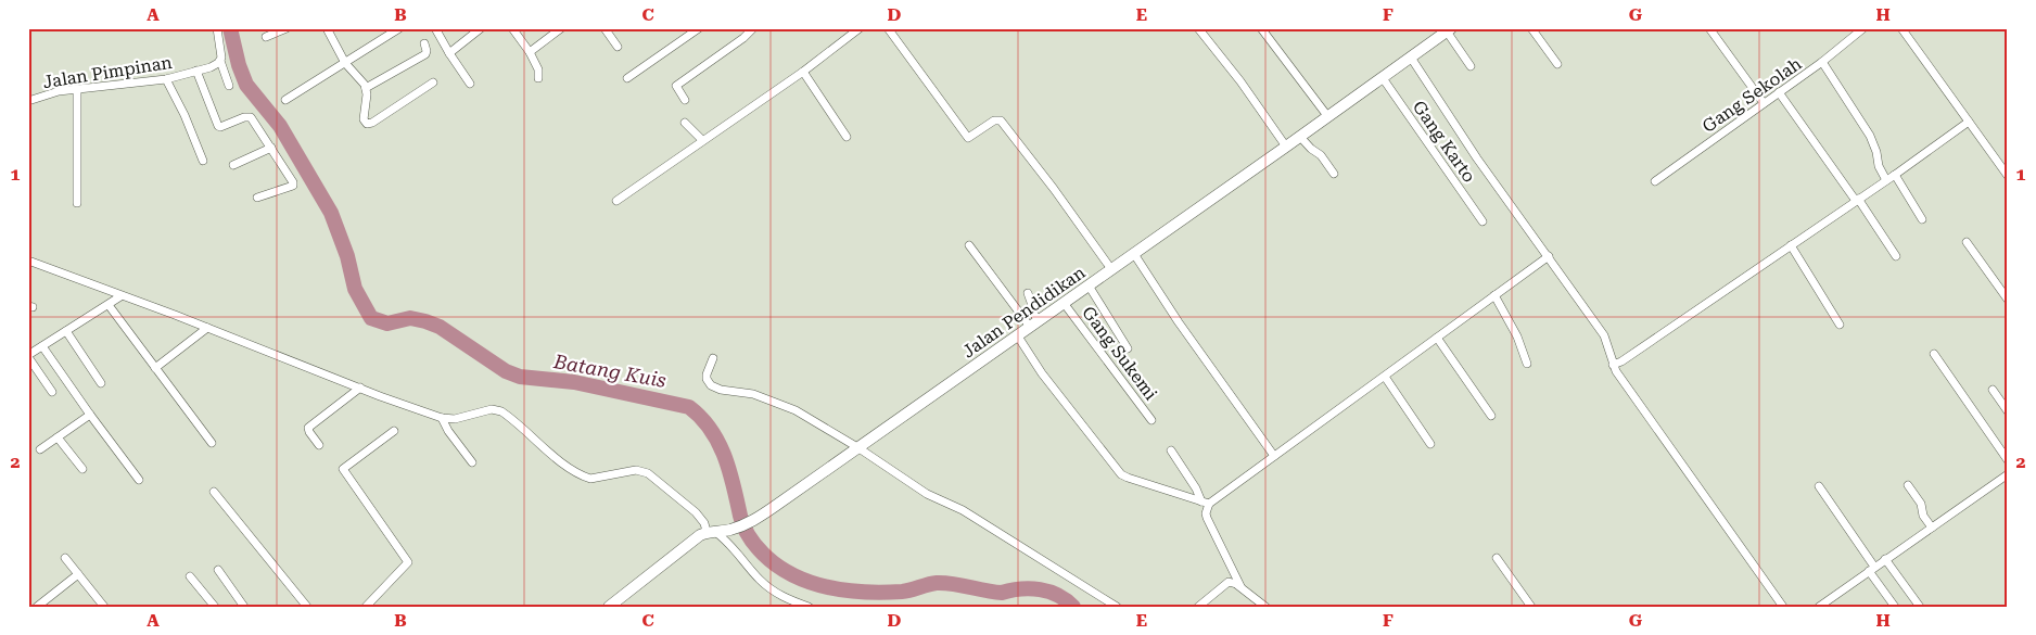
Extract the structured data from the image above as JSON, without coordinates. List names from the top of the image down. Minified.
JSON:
{"streets":{"main road":["Jalan Pendidikan"],"street":["Jalan Pimpinan","Gang Sekolah","Gang Karto","Gang Sukemi"]},"crossings":[["Gang Karto","Jalan Pendidikan"],["Jalan Pendidikan","Gang Sukemi"]],"water":["Batang Kuis"],"grid":{"columns":["A","B","C","D","E","F","G","H"],"rows":["1","2"]}}
